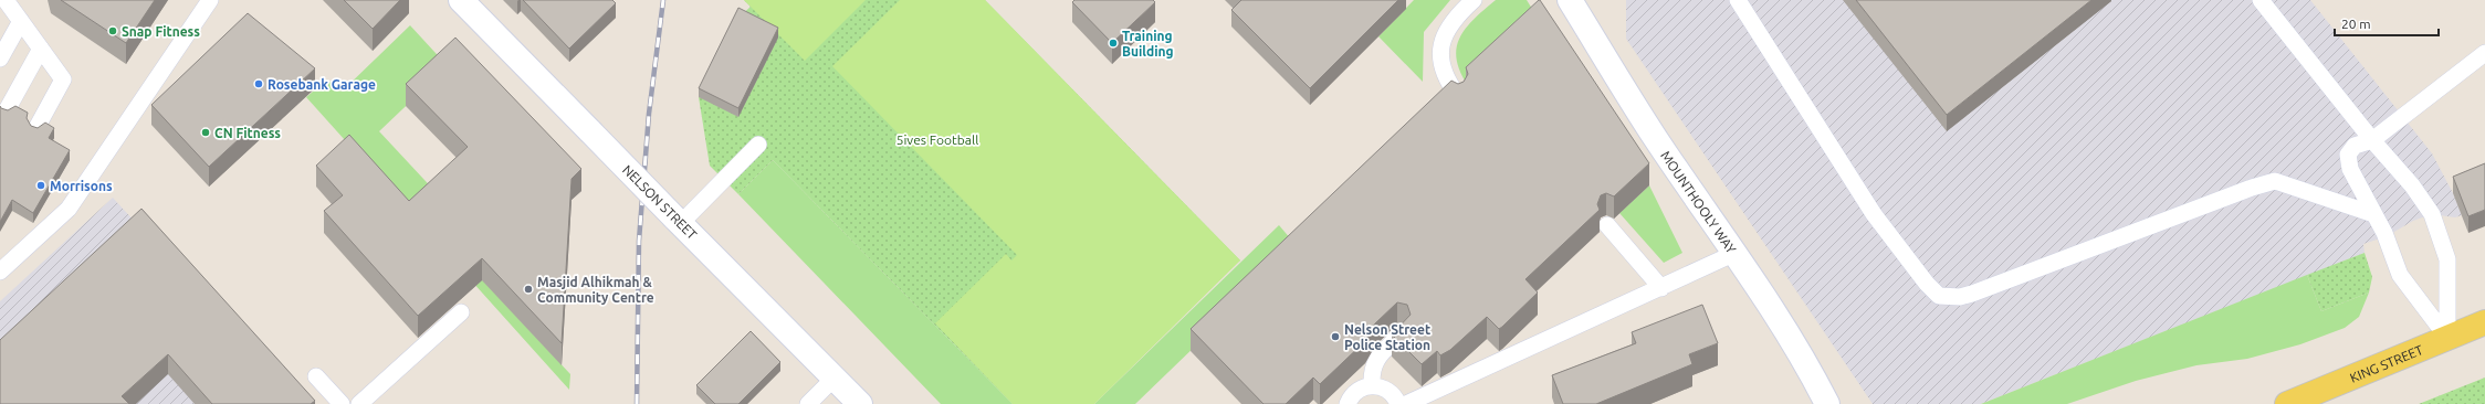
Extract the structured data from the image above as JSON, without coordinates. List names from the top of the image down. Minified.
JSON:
{"streets":{"main road":["KING STREET"],"street":["MOUNTHOOLY WAY","NELSON STREET"]},"parks":["5ives Football"],"places":["Snap Fitness","Training Building","Rosebank Garage","CN Fitness","Morrisons","Masjid Alhikmah & Community Centre","Nelson Street Police Station"],"scale_bar":"20 m"}
